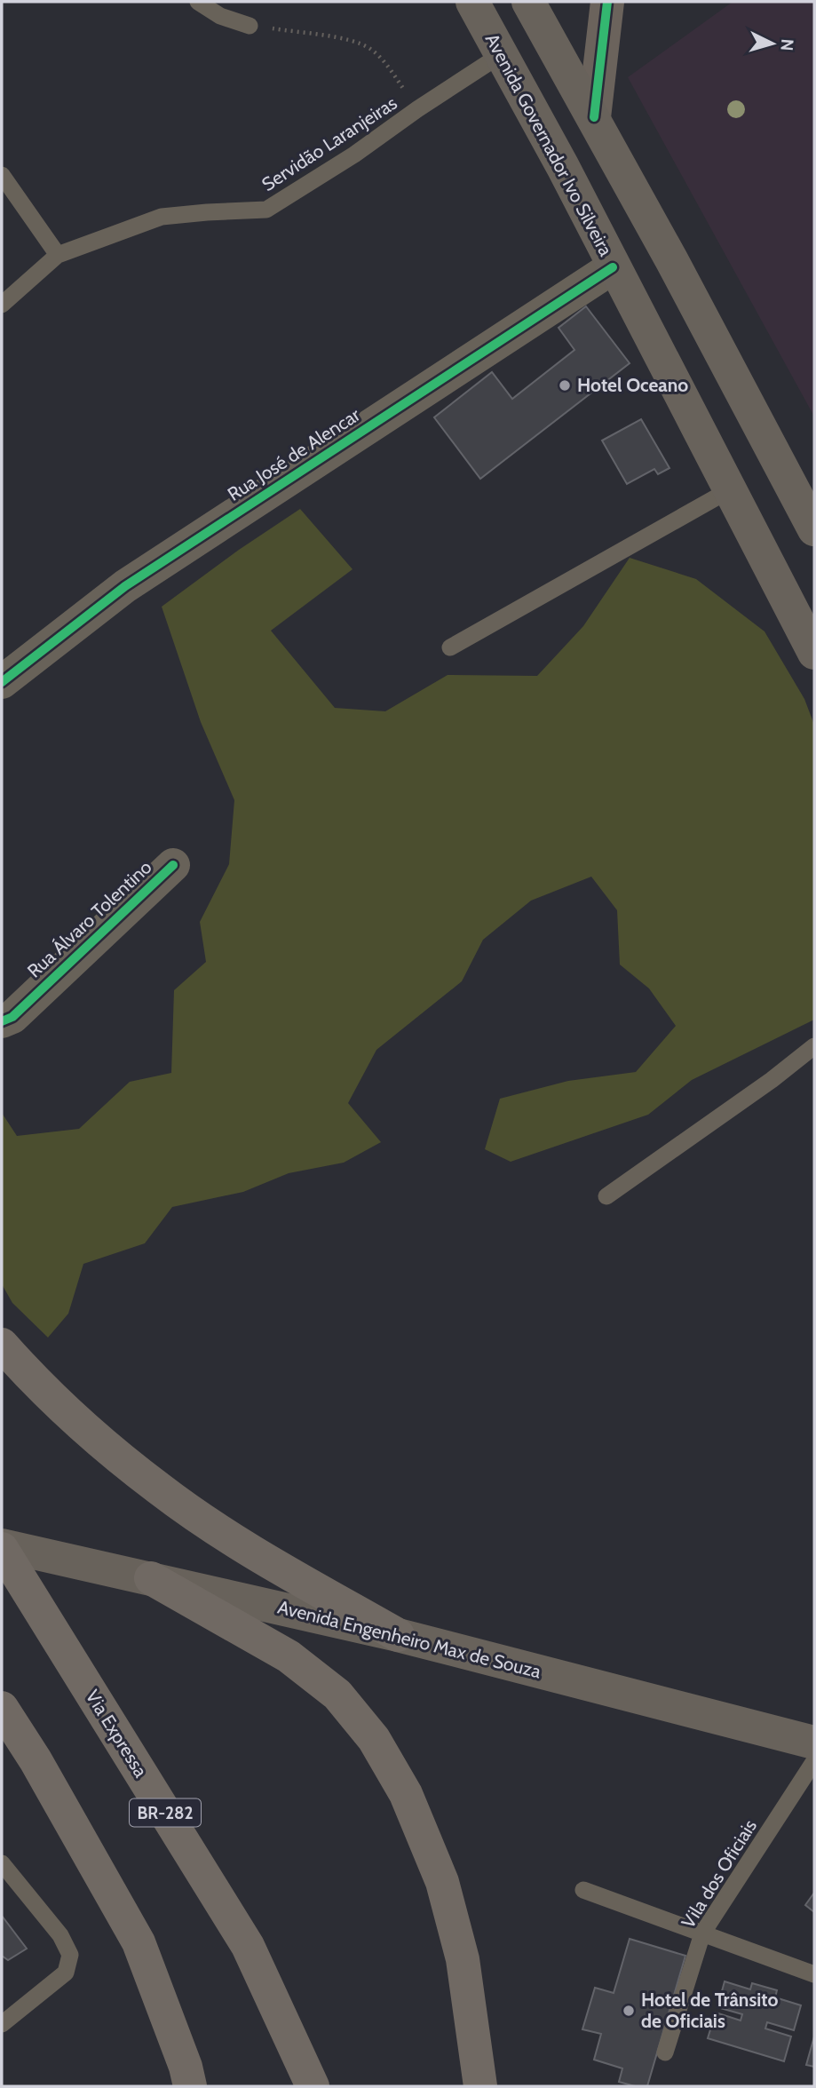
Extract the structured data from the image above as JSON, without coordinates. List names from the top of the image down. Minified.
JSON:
{"streets":{"highway":["Via Expressa","BR-282"],"main road":["Avenida Governador Ivo Silveira","Avenida Engenheiro Max de Souza"],"street":["Rua José de Alencar","Rua Álvaro Tolentino"],"lane":["Servidão Laranjeiras","Vila dos Oficiais"]},"crossings":[["Servidão Laranjeiras","Avenida Governador Ivo Silveira"],["Avenida Governador Ivo Silveira","Rua José de Alencar"],["Avenida Engenheiro Max de Souza","Via Expressa"]],"places":["Hotel Oceano","Hotel de Trânsito de Oficiais"],"north":"right"}
